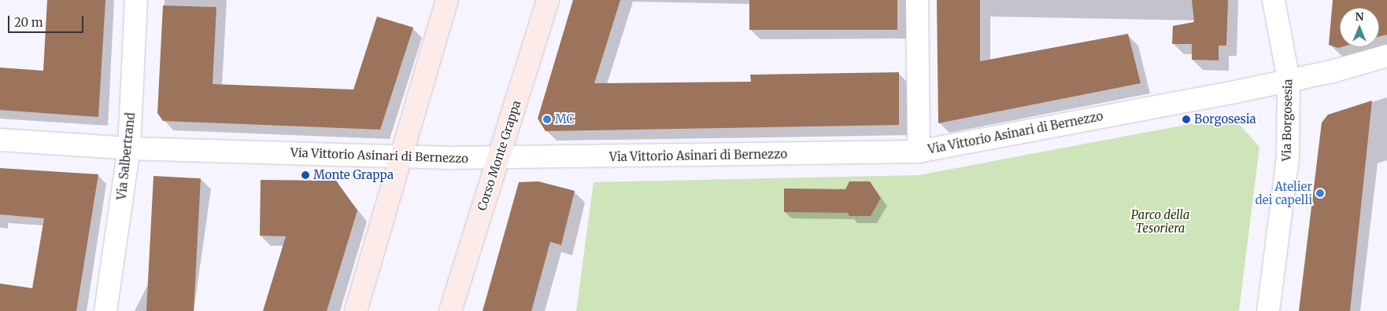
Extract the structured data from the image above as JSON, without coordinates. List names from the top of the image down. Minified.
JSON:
{"streets":{"street":["Via Borgosesia","Via Vittorio Asinari di Bernezzo","Corso Monte Grappa","Via Salbertrand"]},"crossings":[["Via Borgosesia","Via Vittorio Asinari di Bernezzo"],["Via Vittorio Asinari di Bernezzo","Corso Monte Grappa"],["Via Vittorio Asinari di Bernezzo","Via Salbertrand"]],"parks":["Parco della Tesoriera"],"places":["MC","Borgosesia","Monte Grappa","Atelier dei capelli"],"scale_bar":"20 m","north":"top"}
